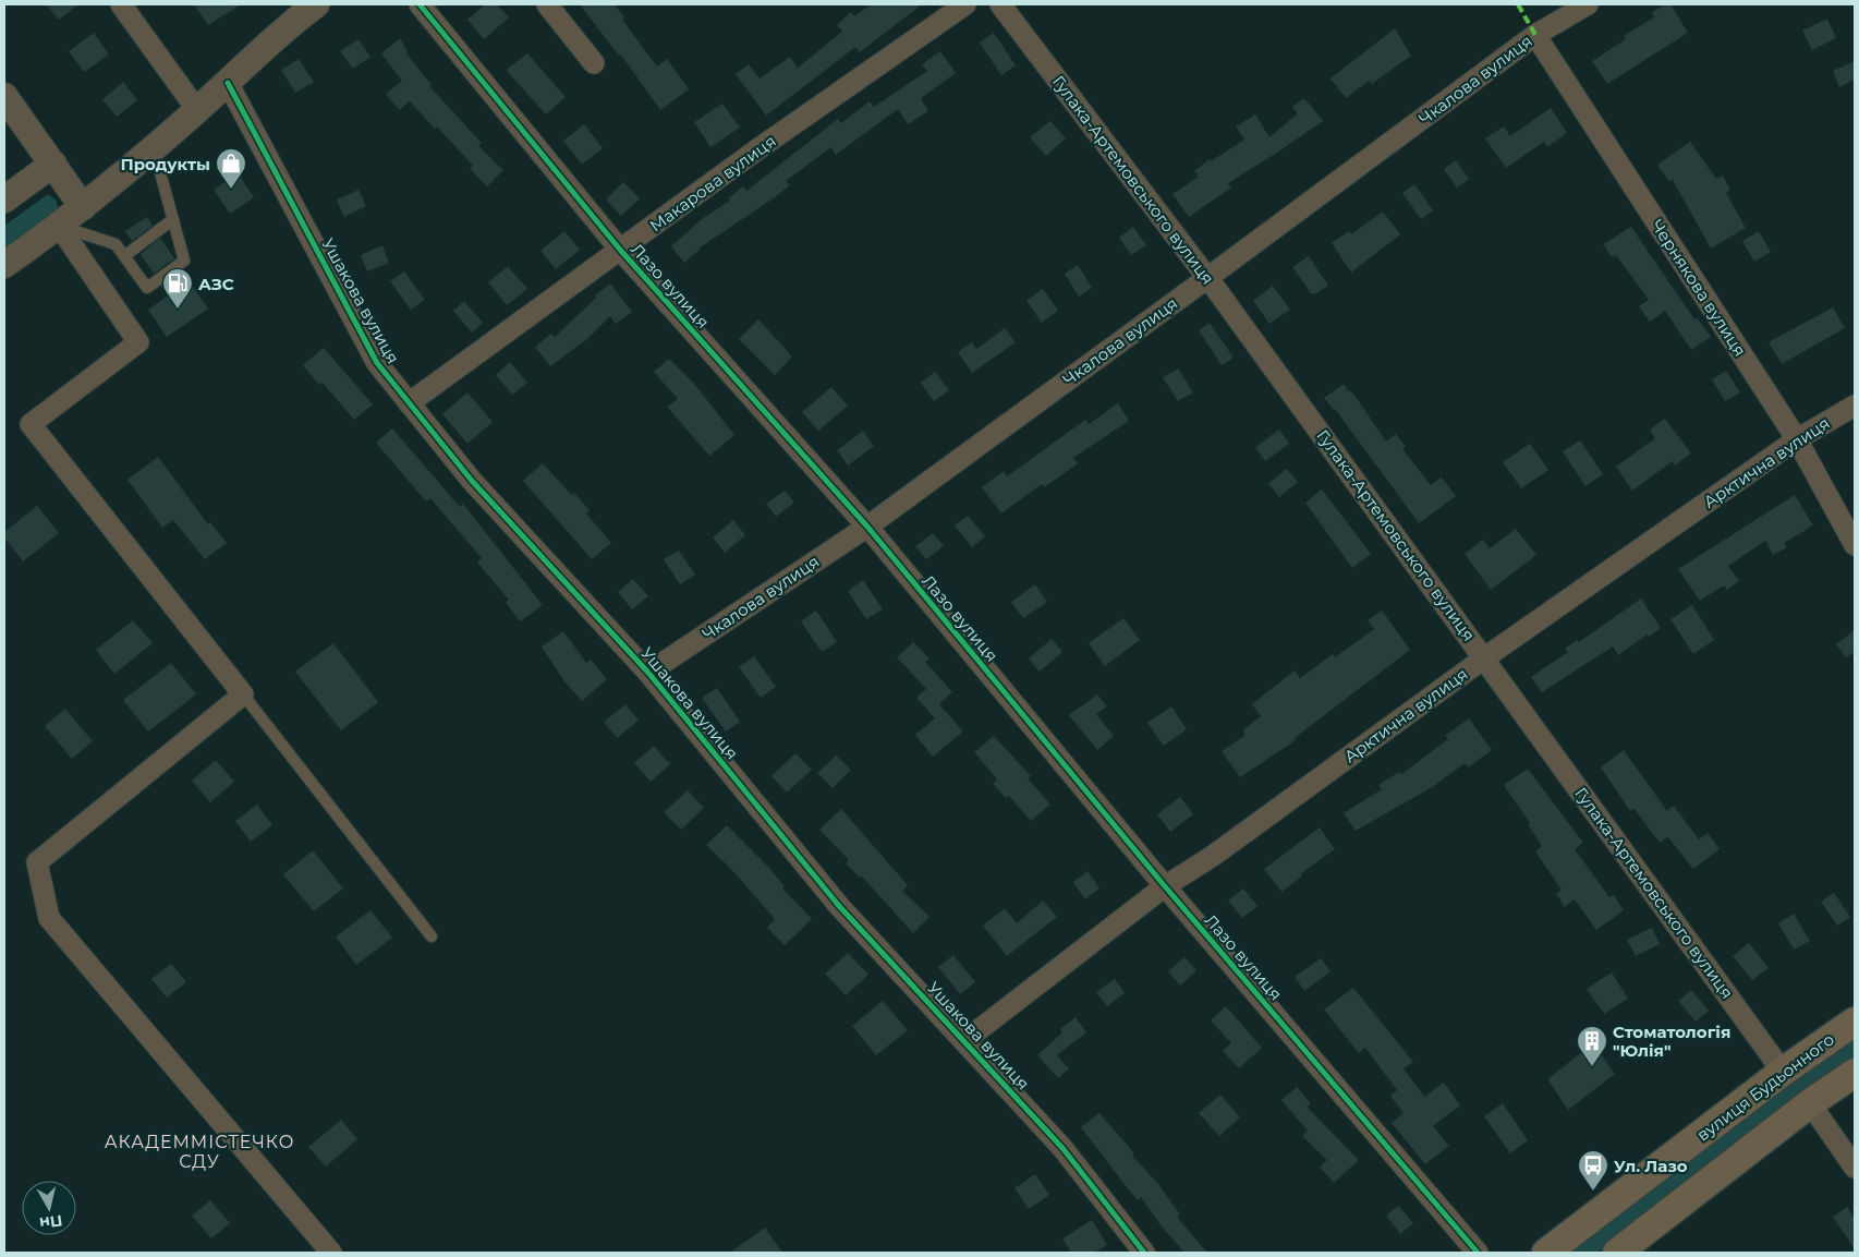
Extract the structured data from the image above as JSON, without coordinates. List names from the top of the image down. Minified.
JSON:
{"streets":{"main road":["вулиця Будьонного"],"street":["Чкалова вулиця","Гулака-Артемовського вулиця","Макарова вулиця","Лазо вулиця","Чернякова вулиця","Ушакова вулиця","Арктична вулиця"]},"crossings":[["Чкалова вулиця","Гулака-Артемовського вулиця"],["Чкалова вулиця","Лазо вулиця"],["Чкалова вулиця","Чернякова вулиця"],["Чкалова вулиця","Ушакова вулиця"],["Гулака-Артемовського вулиця","Арктична вулиця"],["Гулака-Артемовського вулиця","вулиця Будьонного"],["Макарова вулиця","Лазо вулиця"],["Макарова вулиця","Ушакова вулиця"],["Лазо вулиця","Арктична вулиця"],["Чернякова вулиця","Арктична вулиця"],["Ушакова вулиця","Арктична вулиця"]],"districts":["АКАДЕММІСТЕЧКО СДУ"],"places":{"shop":["Продукты"],"fuel station":["АЗС"],"building":["Стоматологія \"Юлія\""],"bus stop":["Ул. Лазо"]},"north":"bottom"}
